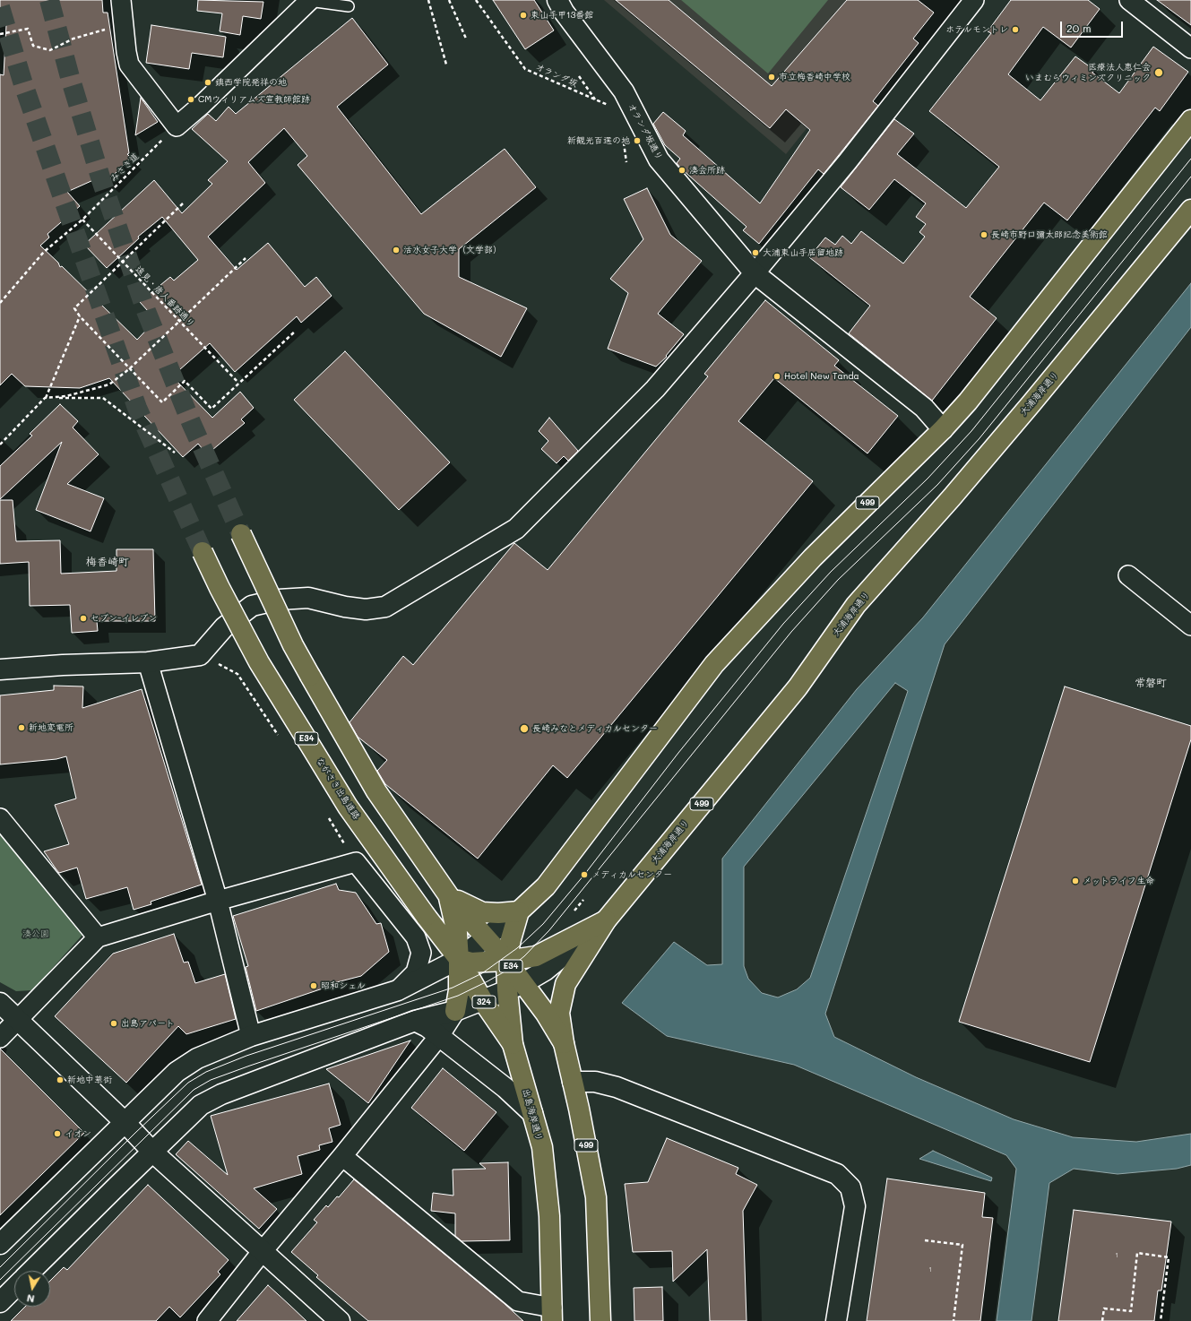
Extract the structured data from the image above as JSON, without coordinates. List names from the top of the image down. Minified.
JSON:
{"streets":{"highway":["大浦海岸通り","499","E34","ながさき出島道路","324","出島海岸通り"],"street":["オランダ坂通り"],"path":["オランダ坂","みさき道","遠見・唐人番跡通り"]},"crossings":[["オランダ坂通り","499"],["みさき道","遠見・唐人番跡通り"],["大浦海岸通り","499"],["大浦海岸通り","ながさき出島道路"],["499","ながさき出島道路"],["ながさき出島道路","出島海岸通り"]],"districts":["梅香崎町","常磐町"],"parks":["湊公園"],"places":["東山手甲13番館","ホテルモントレ","医療法人恵仁会 いまむらウィミンズクリニック","市立梅香崎中学校","鎮西学院発祥の地","CMウィリアムズ宣教師館跡","新観光百選の地","湊会所跡","長崎市野口彌太郎記念美術館","活水女子大学（文学部）","大浦東山手居留地跡","Hotel New Tanda","セブン-イレブン","新地変電所","長崎みなとメディカルセンター","メディカルセンター","メットライフ生命","昭和シェル","出島アパート","新地中華街","イオン"],"house_numbers":["1","1"],"scale_bar":"20 m","north":"bottom"}
